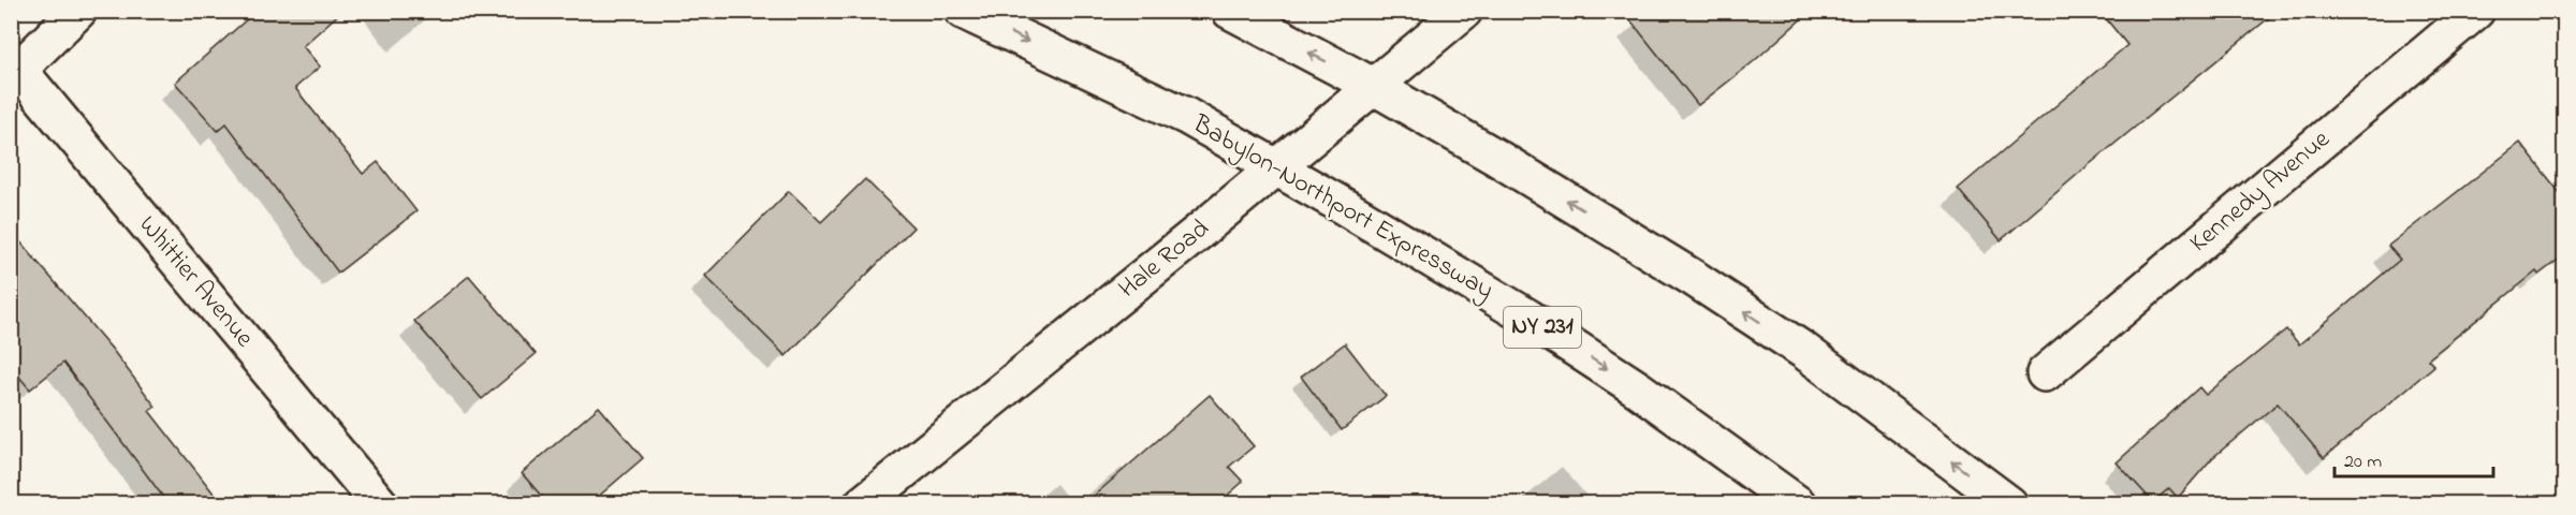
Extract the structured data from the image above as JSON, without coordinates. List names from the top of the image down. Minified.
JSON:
{"streets":{"street":["Kennedy Avenue","Babylon-Northport Expressway","Hale Road","Whittier Avenue","NY 231"]},"crossings":[["Babylon-Northport Expressway","Hale Road"]],"scale_bar":"20 m"}
